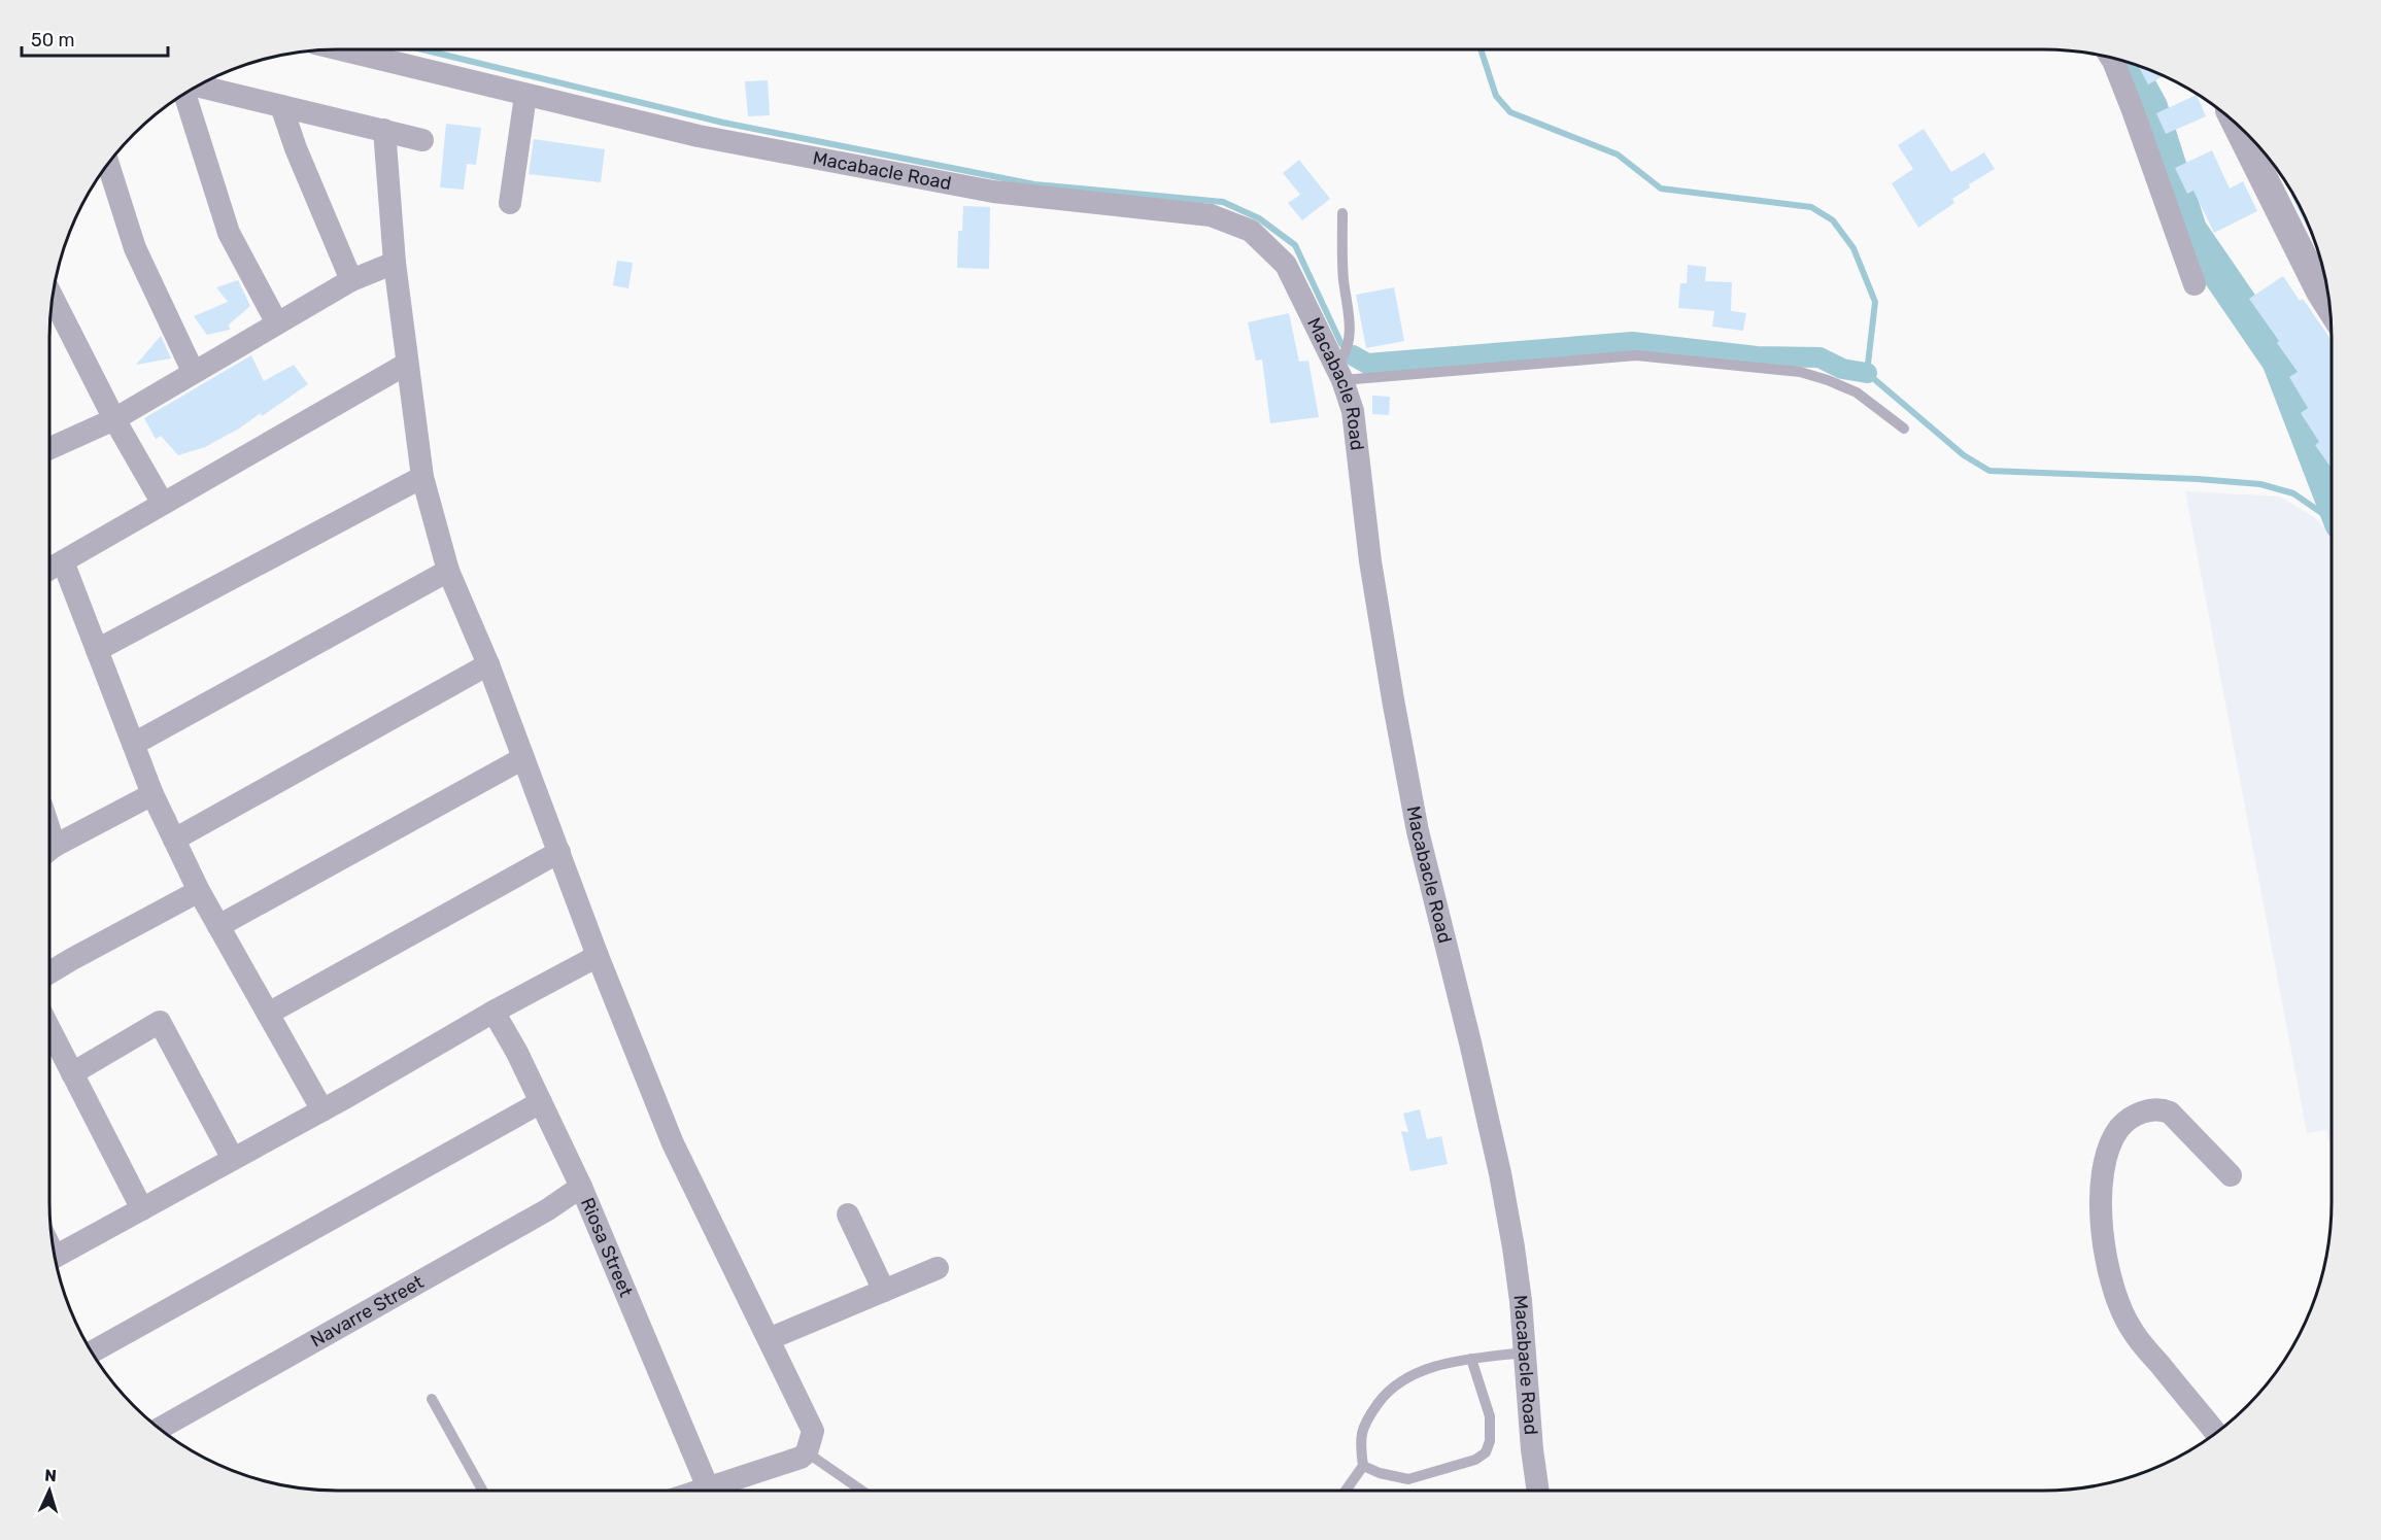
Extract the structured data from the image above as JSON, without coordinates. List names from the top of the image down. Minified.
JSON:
{"streets":{"street":["Macabacle Road","Riosa Street","Navarre Street"]},"crossings":[["Riosa Street","Navarre Street"]],"scale_bar":"50 m","north":"top"}
